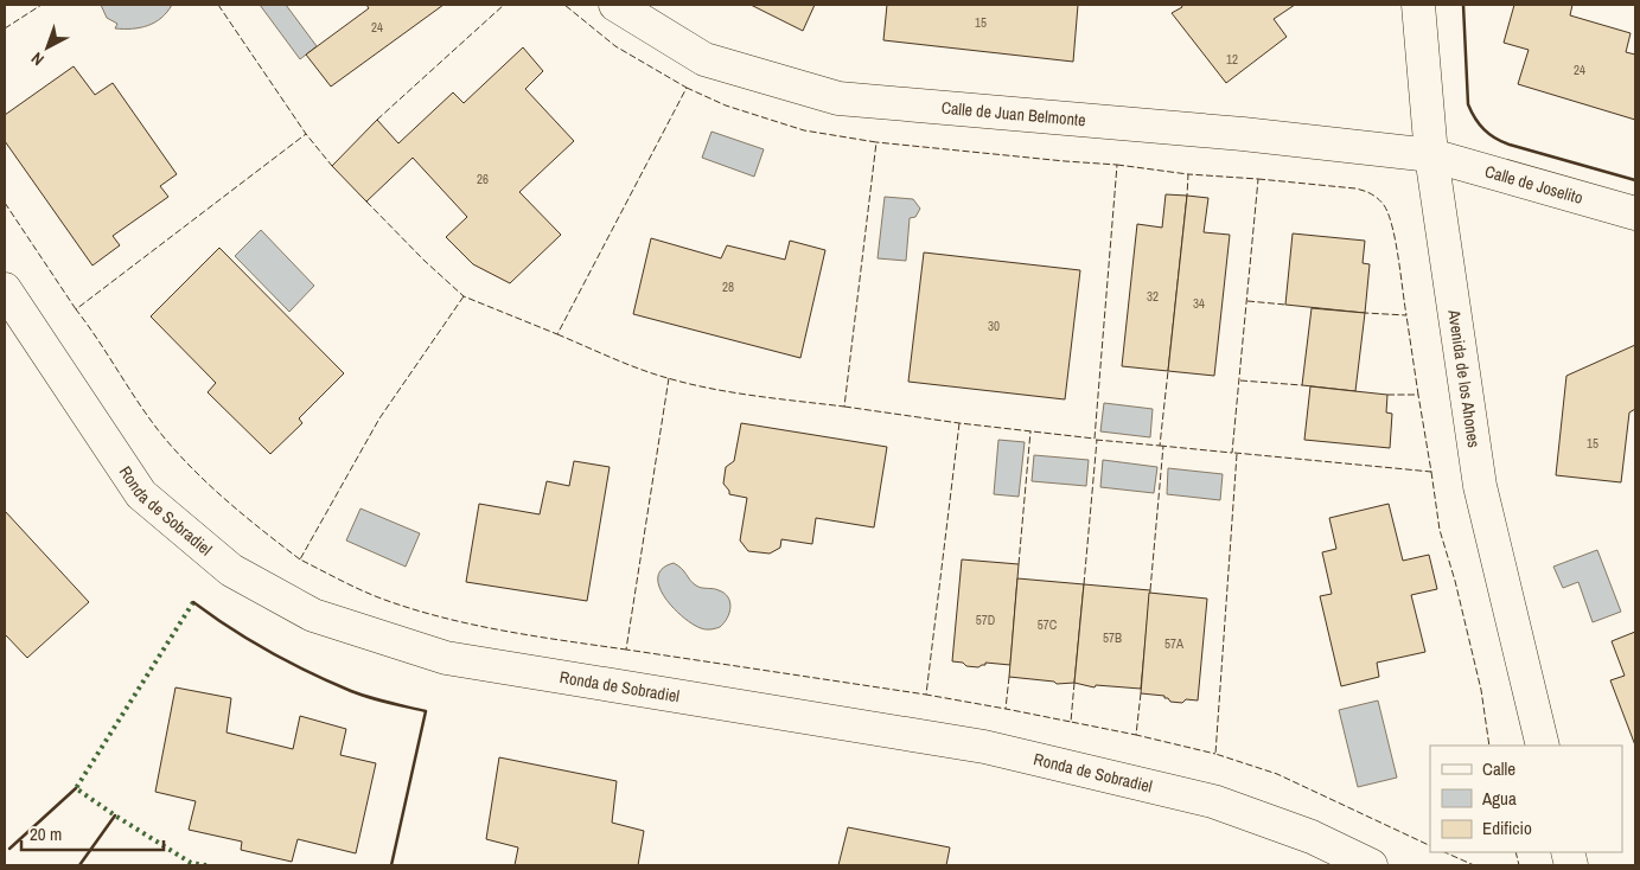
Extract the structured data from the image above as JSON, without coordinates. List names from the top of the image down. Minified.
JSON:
{"streets":{"street":["Calle de Juan Belmonte","Calle de Joselito","Avenida de los Ahones","Ronda de Sobradiel"]},"crossings":[["Calle de Juan Belmonte","Calle de Joselito"],["Calle de Juan Belmonte","Avenida de los Ahones"],["Calle de Joselito","Avenida de los Ahones"]],"house_numbers":["15","24","12","24","26","28","32","34","30","15","57D","57C","57B","57A"],"legend":["Calle","Agua","Edificio"],"scale_bar":"20 m","north":"bottom left"}
